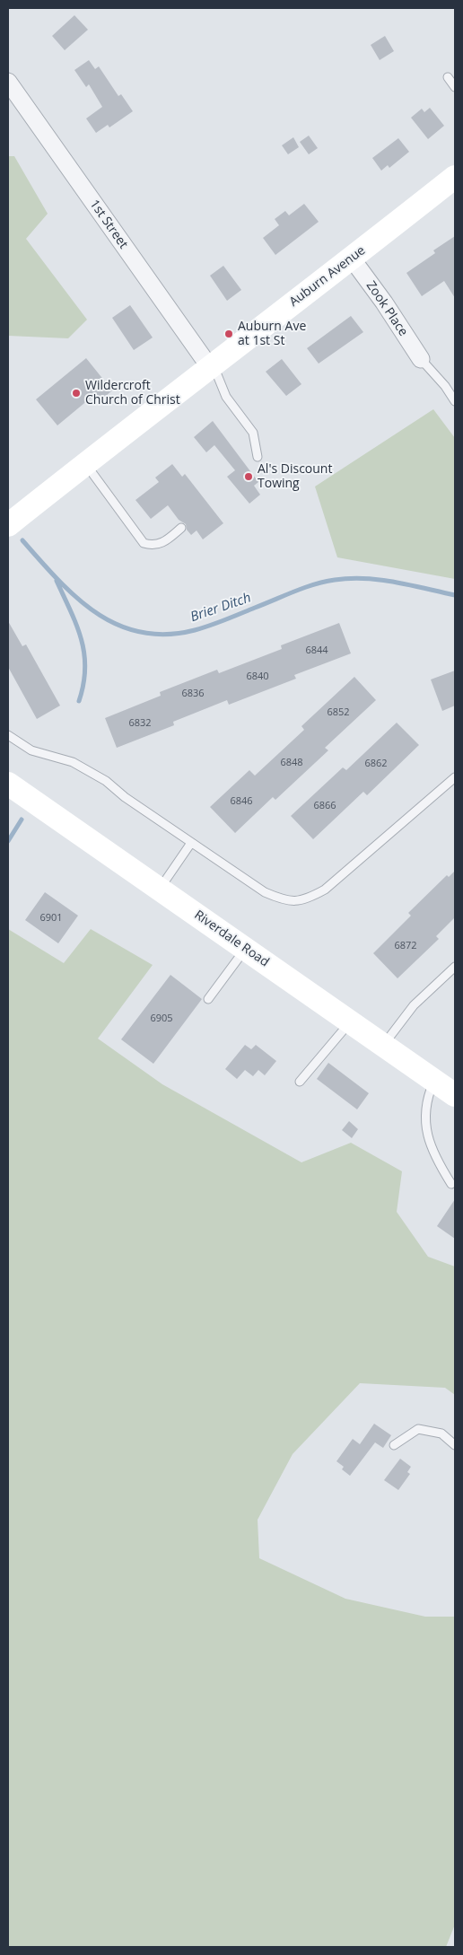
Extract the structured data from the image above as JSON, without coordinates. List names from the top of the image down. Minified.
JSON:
{"streets":{"street":["1st Street","Auburn Avenue","Zook Place","Riverdale Road"]},"crossings":[["1st Street","Auburn Avenue"],["Auburn Avenue","Zook Place"]],"water":["Brier Ditch"],"places":["Auburn Ave at 1st St","Wildercroft Church of Christ","Al's Discount Towing"],"house_numbers":["6844","6840","6836","6852","6832","6848","6862","6846","6866","6901","6872","6905"]}
